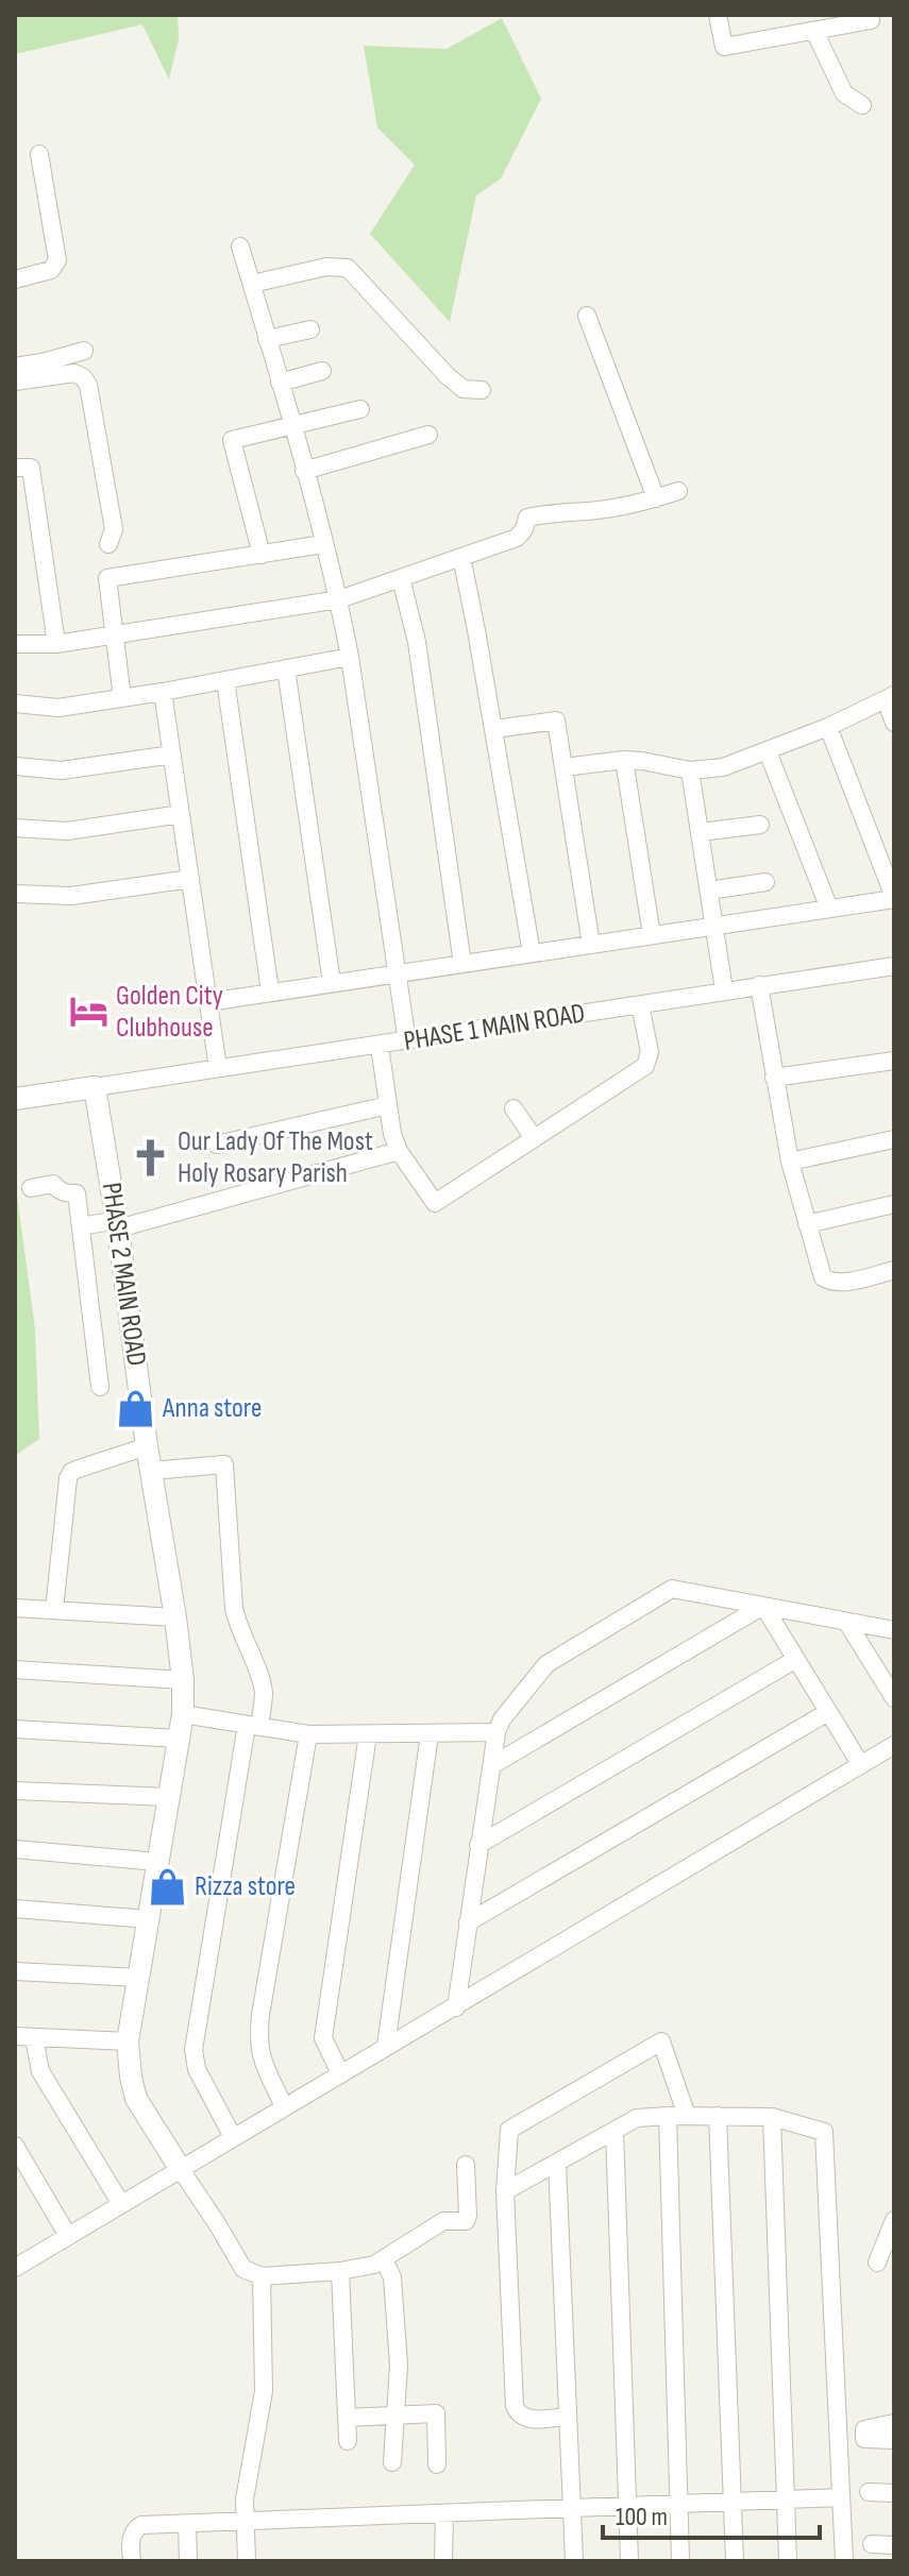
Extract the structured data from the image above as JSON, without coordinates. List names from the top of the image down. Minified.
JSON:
{"streets":{"street":["PHASE 1 MAIN ROAD","PHASE 2 MAIN ROAD"]},"crossings":[["PHASE 1 MAIN ROAD","PHASE 2 MAIN ROAD"]],"places":{"hotel":["Golden City Clubhouse"],"church":["Our Lady Of The Most Holy Rosary Parish"],"shop":["Anna store","Rizza store"]},"scale_bar":"100 m"}
